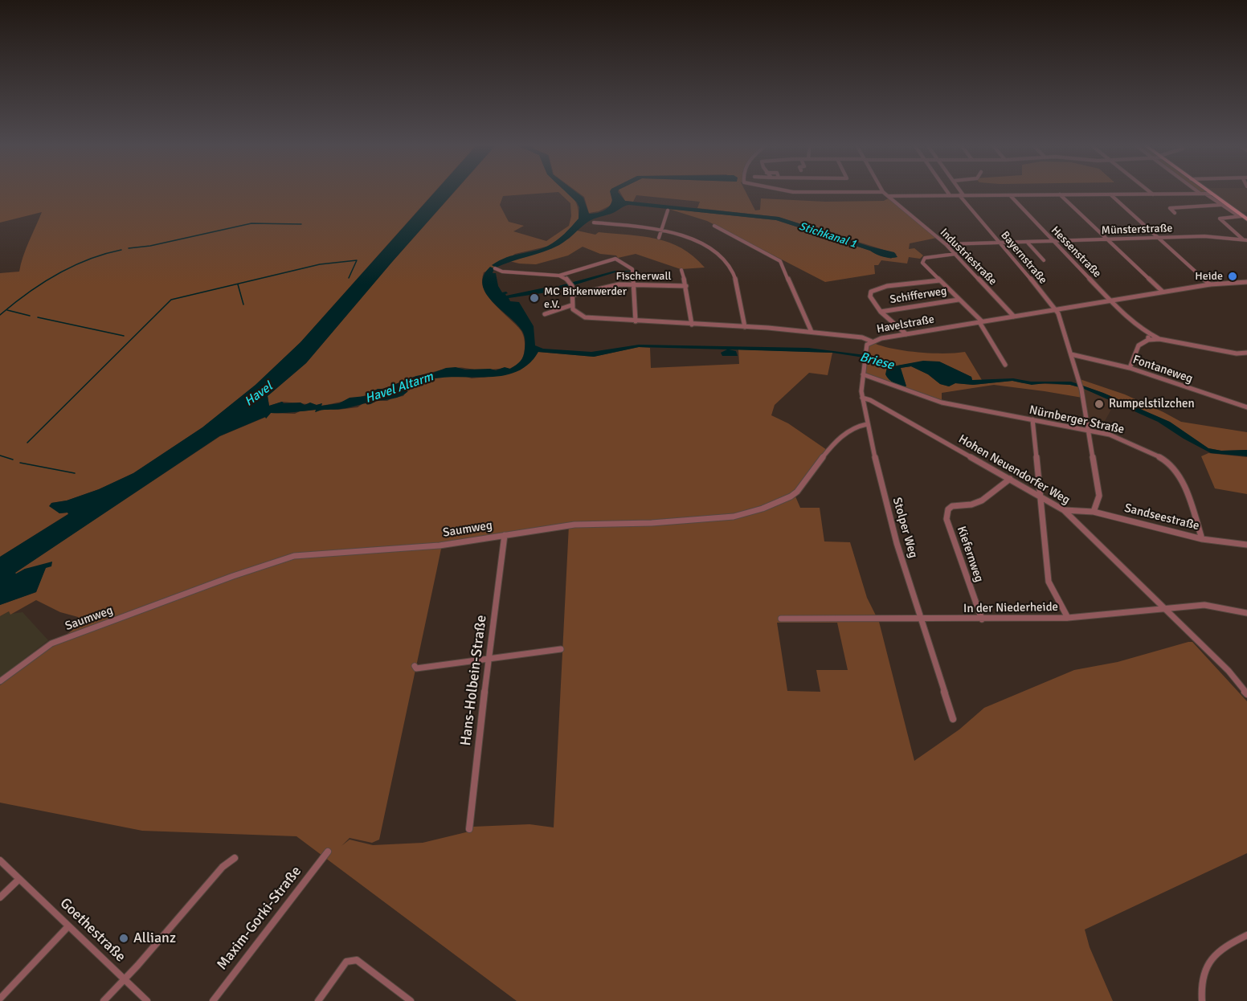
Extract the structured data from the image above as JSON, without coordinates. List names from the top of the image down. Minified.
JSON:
{"streets":{"street":["Münsterstraße","Hessenstraße","Industriestraße","Bayernstraße","Fischerwall","Schifferweg","Havelstraße","Fontaneweg","Nürnberger Straße","Hohen Neuendorfer Weg","Sandseestraße","Stolper Weg","Saumweg","Kiefernweg","In der Niederheide","Hans-Holbein-Straße","Maxim-Gorki-Straße","Goethestraße"]},"crossings":[["Münsterstraße","Hessenstraße"],["Münsterstraße","Industriestraße"],["Münsterstraße","Bayernstraße"],["Hessenstraße","Havelstraße"],["Industriestraße","Havelstraße"],["Bayernstraße","Havelstraße"],["Havelstraße","Stolper Weg"],["Nürnberger Straße","Sandseestraße"],["Nürnberger Straße","Stolper Weg"],["Hohen Neuendorfer Weg","Sandseestraße"],["Hohen Neuendorfer Weg","Stolper Weg"],["Hohen Neuendorfer Weg","Kiefernweg"],["Hohen Neuendorfer Weg","In der Niederheide"],["Stolper Weg","Saumweg"],["Stolper Weg","In der Niederheide"],["Saumweg","Hans-Holbein-Straße"],["Kiefernweg","In der Niederheide"]],"water":["Stichkanal 1","Briese","Havel Altarm","Havel"],"places":["Heide","MC Birkenwerder e.V.","Rumpelstilzchen","Allianz"]}
